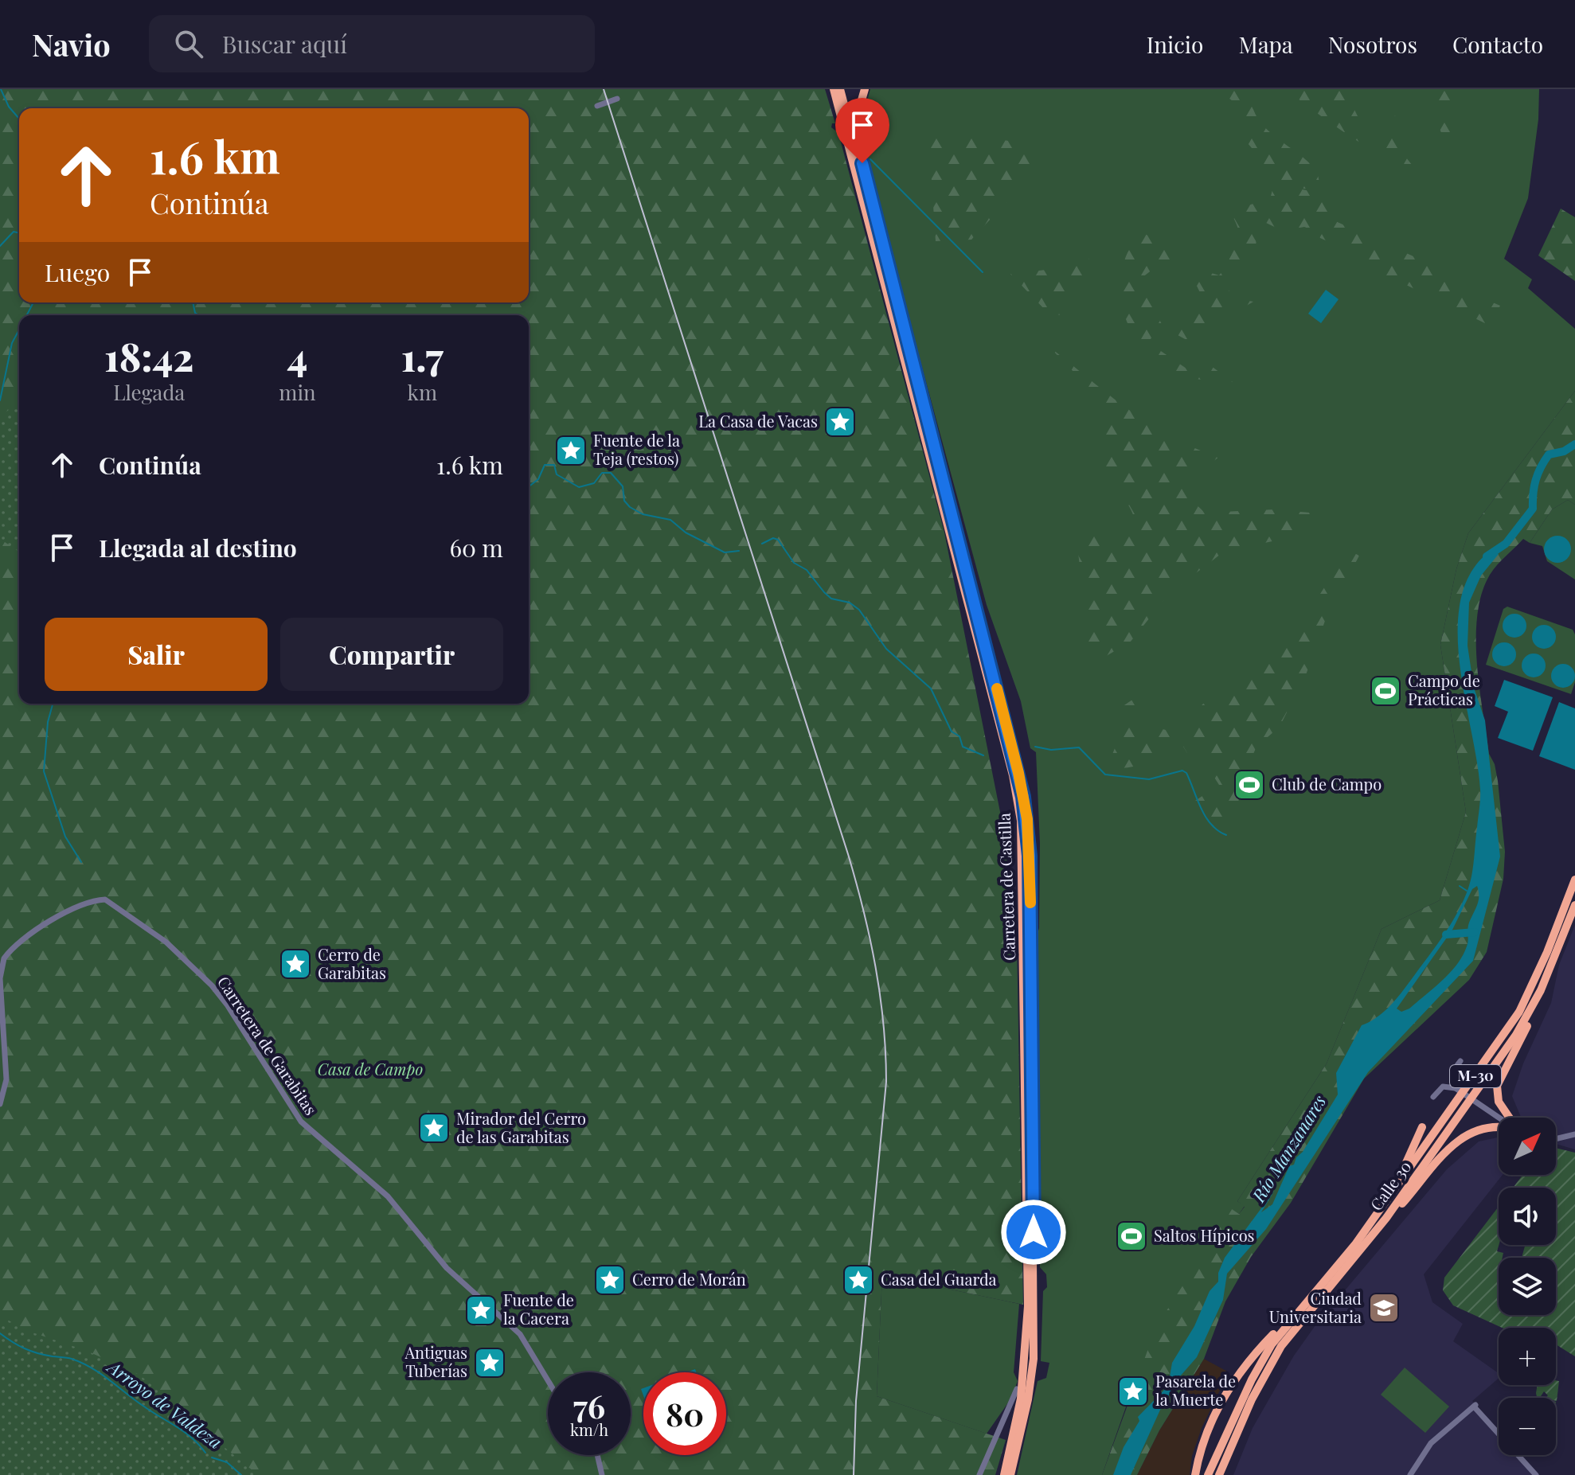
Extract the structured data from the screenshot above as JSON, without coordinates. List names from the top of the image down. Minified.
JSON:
{"streets":{"highway":["Carretera de Castilla","M-30","Calle 30"],"street":["Carretera de Garabitas"]},"crossings":[["M-30","Calle 30"]],"water":["Río Manzanares","Arroyo de Valdeza"],"parks":["Casa de Campo"],"places":{"place":["La Casa de Vacas","Fuente de la Teja (restos)","Cerro de Garabitas","Mirador del Cerro de las Garabitas","Cerro de Morán","Casa del Guarda","Fuente de la Cacera","Antiguas Tuberías","Pasarela de la Muerte"],"sports":["Campo de Prácticas","Club de Campo","Saltos Hípicos"],"school or university":["Ciudad Universitaria"]},"north":"top right","page":{"header":"Navio","search":"Buscar aquí","nav":["Inicio","Mapa","Nosotros","Contacto"],"turn":["1.6 km","Continúa"],"then":"Luego","eta":["18:42","Llegada","4","min","1.7","km"],"list":[{"name":"Continúa","value":"1.6 km"},{"name":"Llegada al destino","value":"60 m"}],"buttons":["Salir","Compartir"],"map_buttons":["+","−"],"speed":"76 km/h","limit":"80"}}
